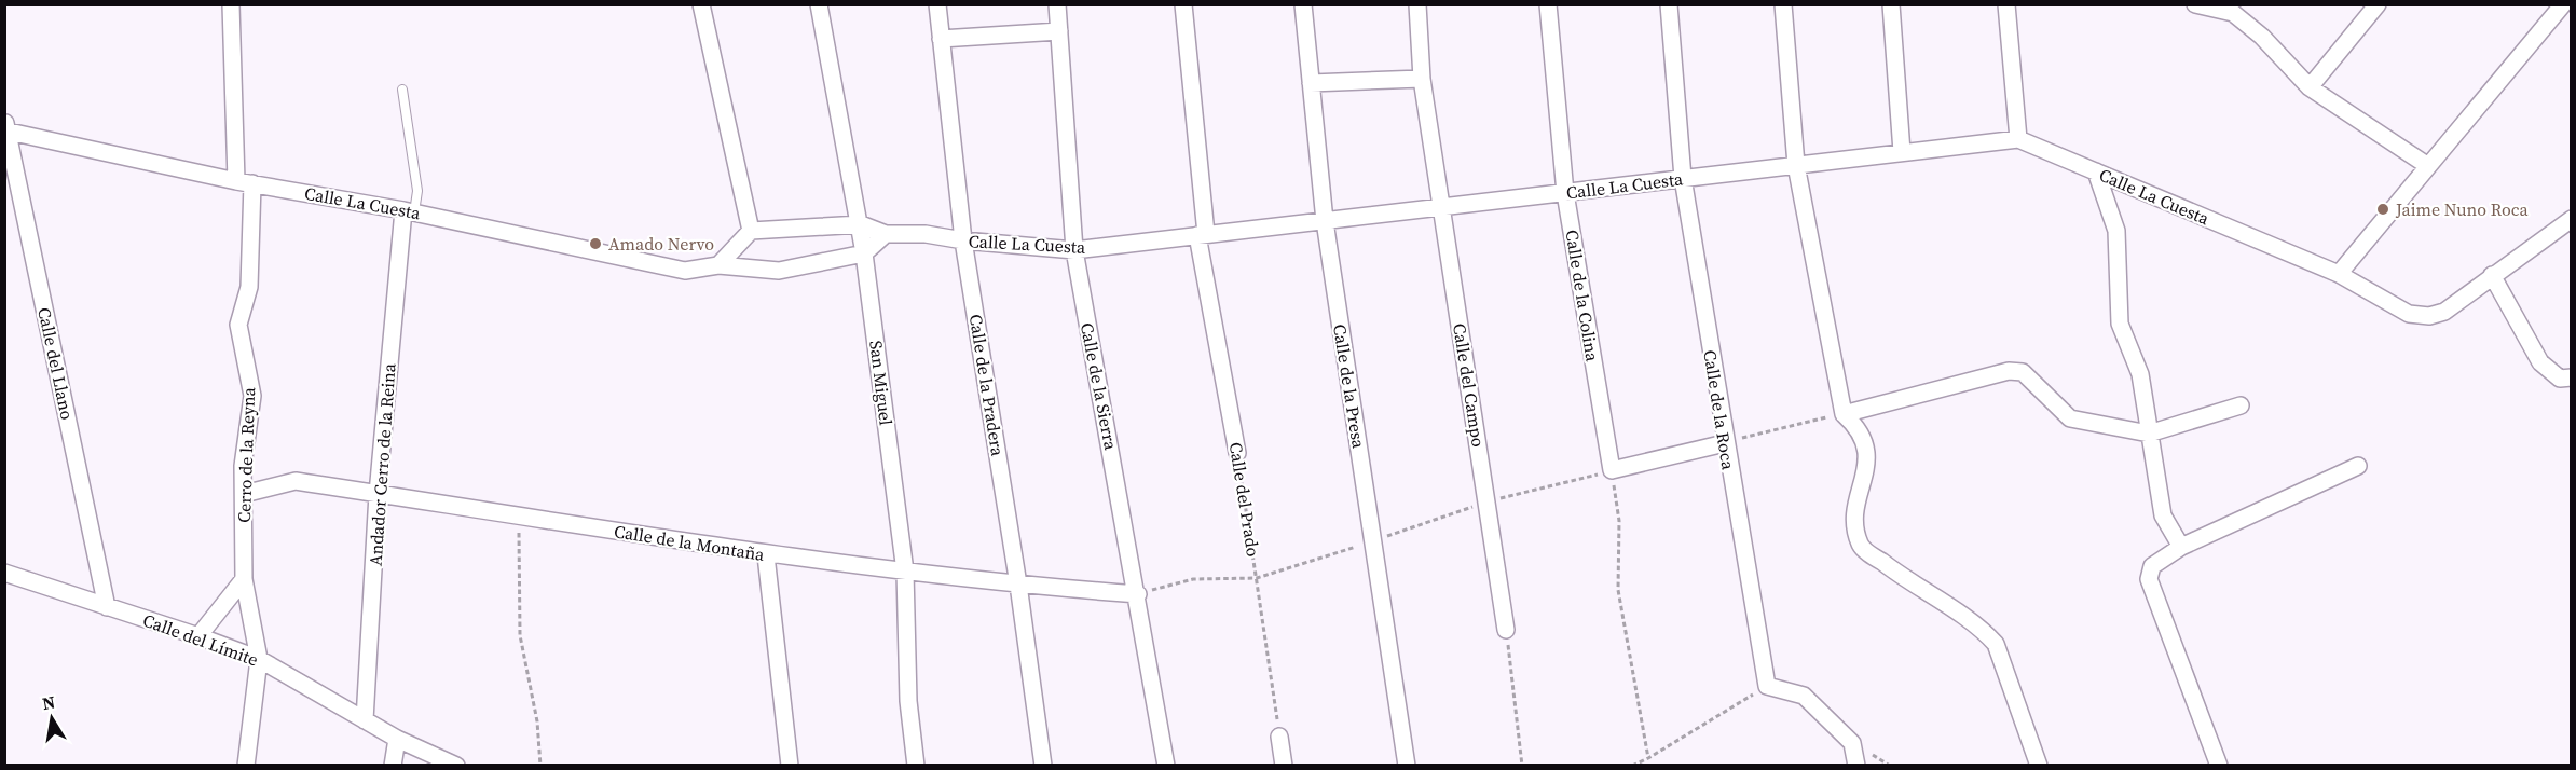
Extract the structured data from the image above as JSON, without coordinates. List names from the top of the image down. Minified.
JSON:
{"streets":{"street":["Calle La Cuesta","Calle de la Colina","Calle del Llano","San Miguel","Calle de la Pradera","Calle del Campo","Calle de la Sierra","Calle de la Presa","Calle de la Roca","Cerro de la Reyna","Andador Cerro de la Reina","Calle del Prado","Calle de la Montaña","Calle del Límite"]},"crossings":[["Calle La Cuesta","Calle de la Colina"],["Calle La Cuesta","Calle del Llano"],["Calle La Cuesta","San Miguel"],["Calle La Cuesta","Calle de la Pradera"],["Calle La Cuesta","Calle del Campo"],["Calle La Cuesta","Calle de la Sierra"],["Calle La Cuesta","Calle de la Presa"],["Calle La Cuesta","Calle de la Roca"],["Calle La Cuesta","Cerro de la Reyna"],["Calle La Cuesta","Andador Cerro de la Reina"],["Calle La Cuesta","Calle del Prado"],["Calle del Llano","Calle del Límite"],["San Miguel","Calle de la Montaña"],["Calle de la Pradera","Calle de la Montaña"],["Calle de la Sierra","Calle de la Montaña"],["Cerro de la Reyna","Calle de la Montaña"],["Cerro de la Reyna","Calle del Límite"],["Andador Cerro de la Reina","Calle de la Montaña"],["Andador Cerro de la Reina","Calle del Límite"]],"places":["Jaime Nuno Roca","Amado Nervo"],"north":"top"}
